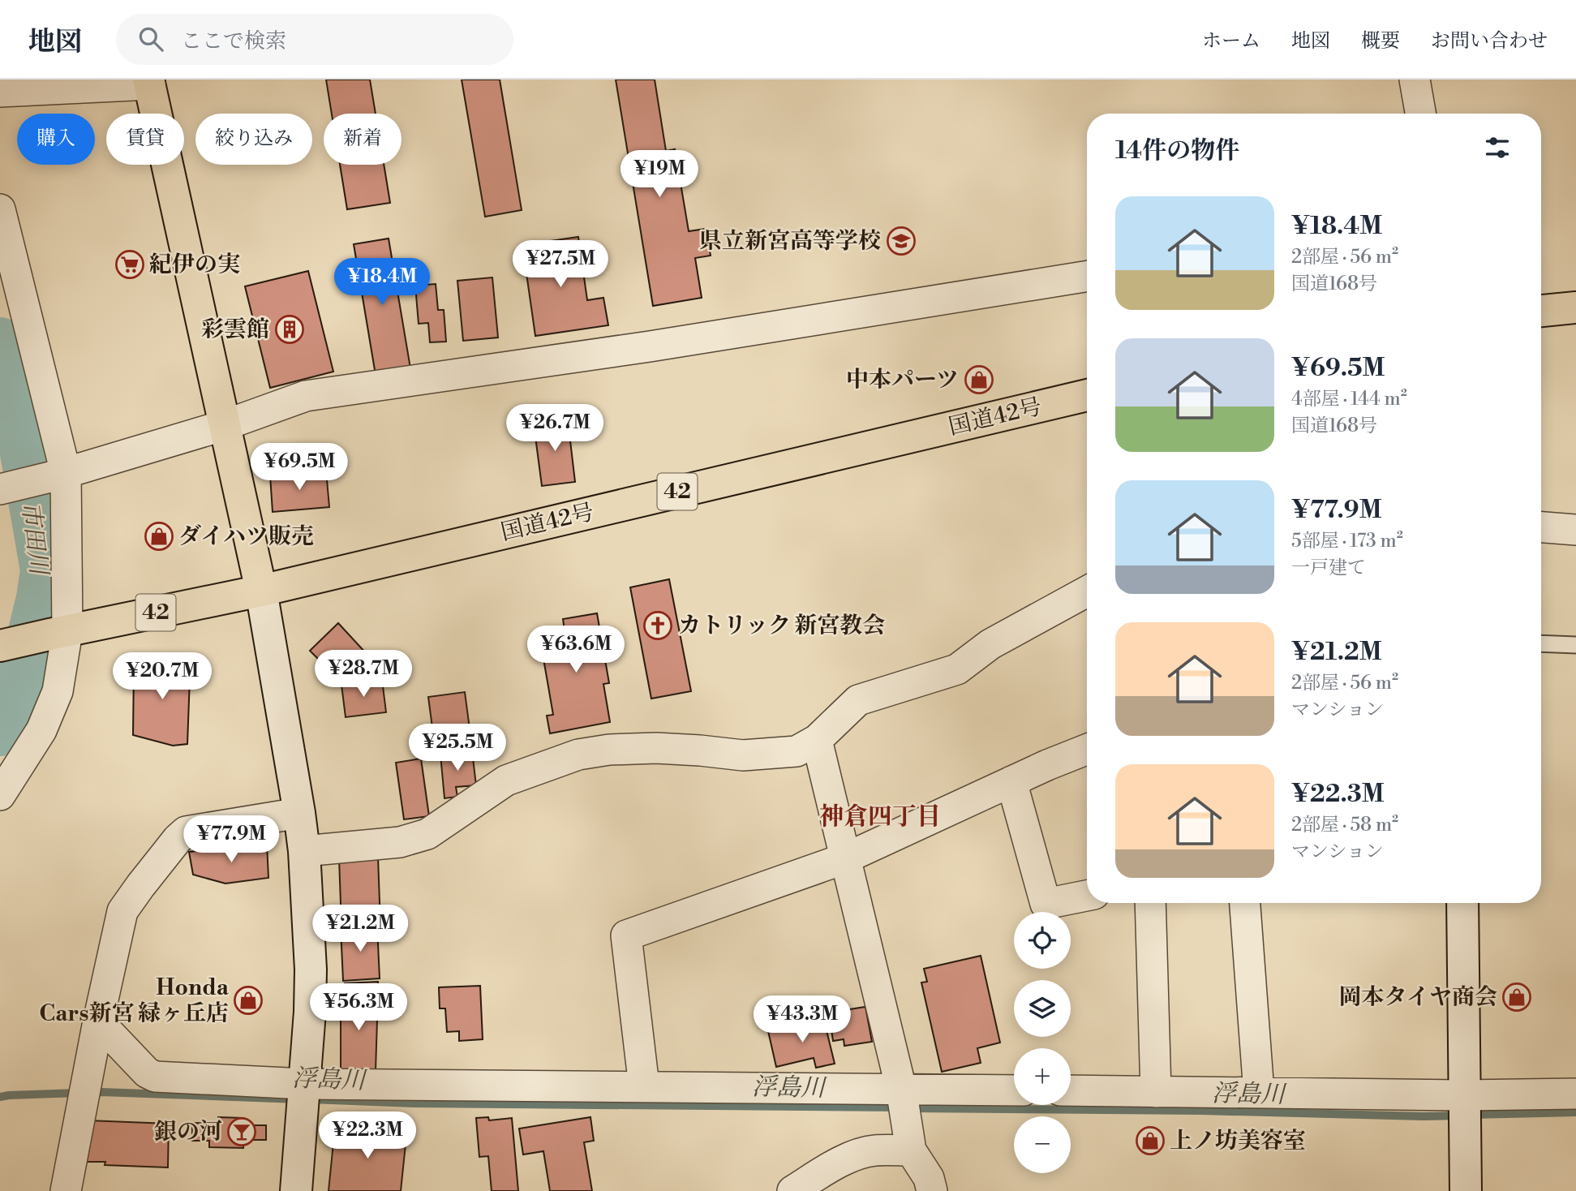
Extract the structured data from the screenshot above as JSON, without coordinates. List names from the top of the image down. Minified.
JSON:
{"streets":{"highway":["国道42号","42"]},"districts":["神倉四丁目"],"water":["市田川","浮島川"],"places":{"school or university":["県立新宮高等学校"],"supermarket":["紀伊の実"],"building":["彩雲館"],"shop":["中本パーツ","ダイハツ販売","岡本タイヤ商会","Honda Cars新宮 緑ヶ丘店","上ノ坊美容室"],"church":["カトリック 新宮教会"],"bar":["銀の河"]},"page":{"header":"地図","search":"ここで検索","nav":["ホーム","地図","概要","お問い合わせ"],"chip":["購入","賃貸","絞り込み","新着"],"heading":"14件の物件","price":["¥19M","¥27.5M","¥18.4M","¥26.7M","¥69.5M","¥63.6M","¥28.7M","¥20.7M","¥25.5M","¥77.9M","¥21.2M","¥56.3M","¥43.3M","¥22.3M"],"list":[{"name":"¥18.4M","note":"2部屋 · 56 m² · 国道168号"},{"name":"¥69.5M","note":"4部屋 · 144 m² · 国道168号"},{"name":"¥77.9M","note":"5部屋 · 173 m² · 一戸建て"},{"name":"¥21.2M","note":"2部屋 · 56 m² · マンション"},{"name":"¥22.3M","note":"2部屋 · 58 m² · マンション"}],"map_buttons":["+","−"]}}
